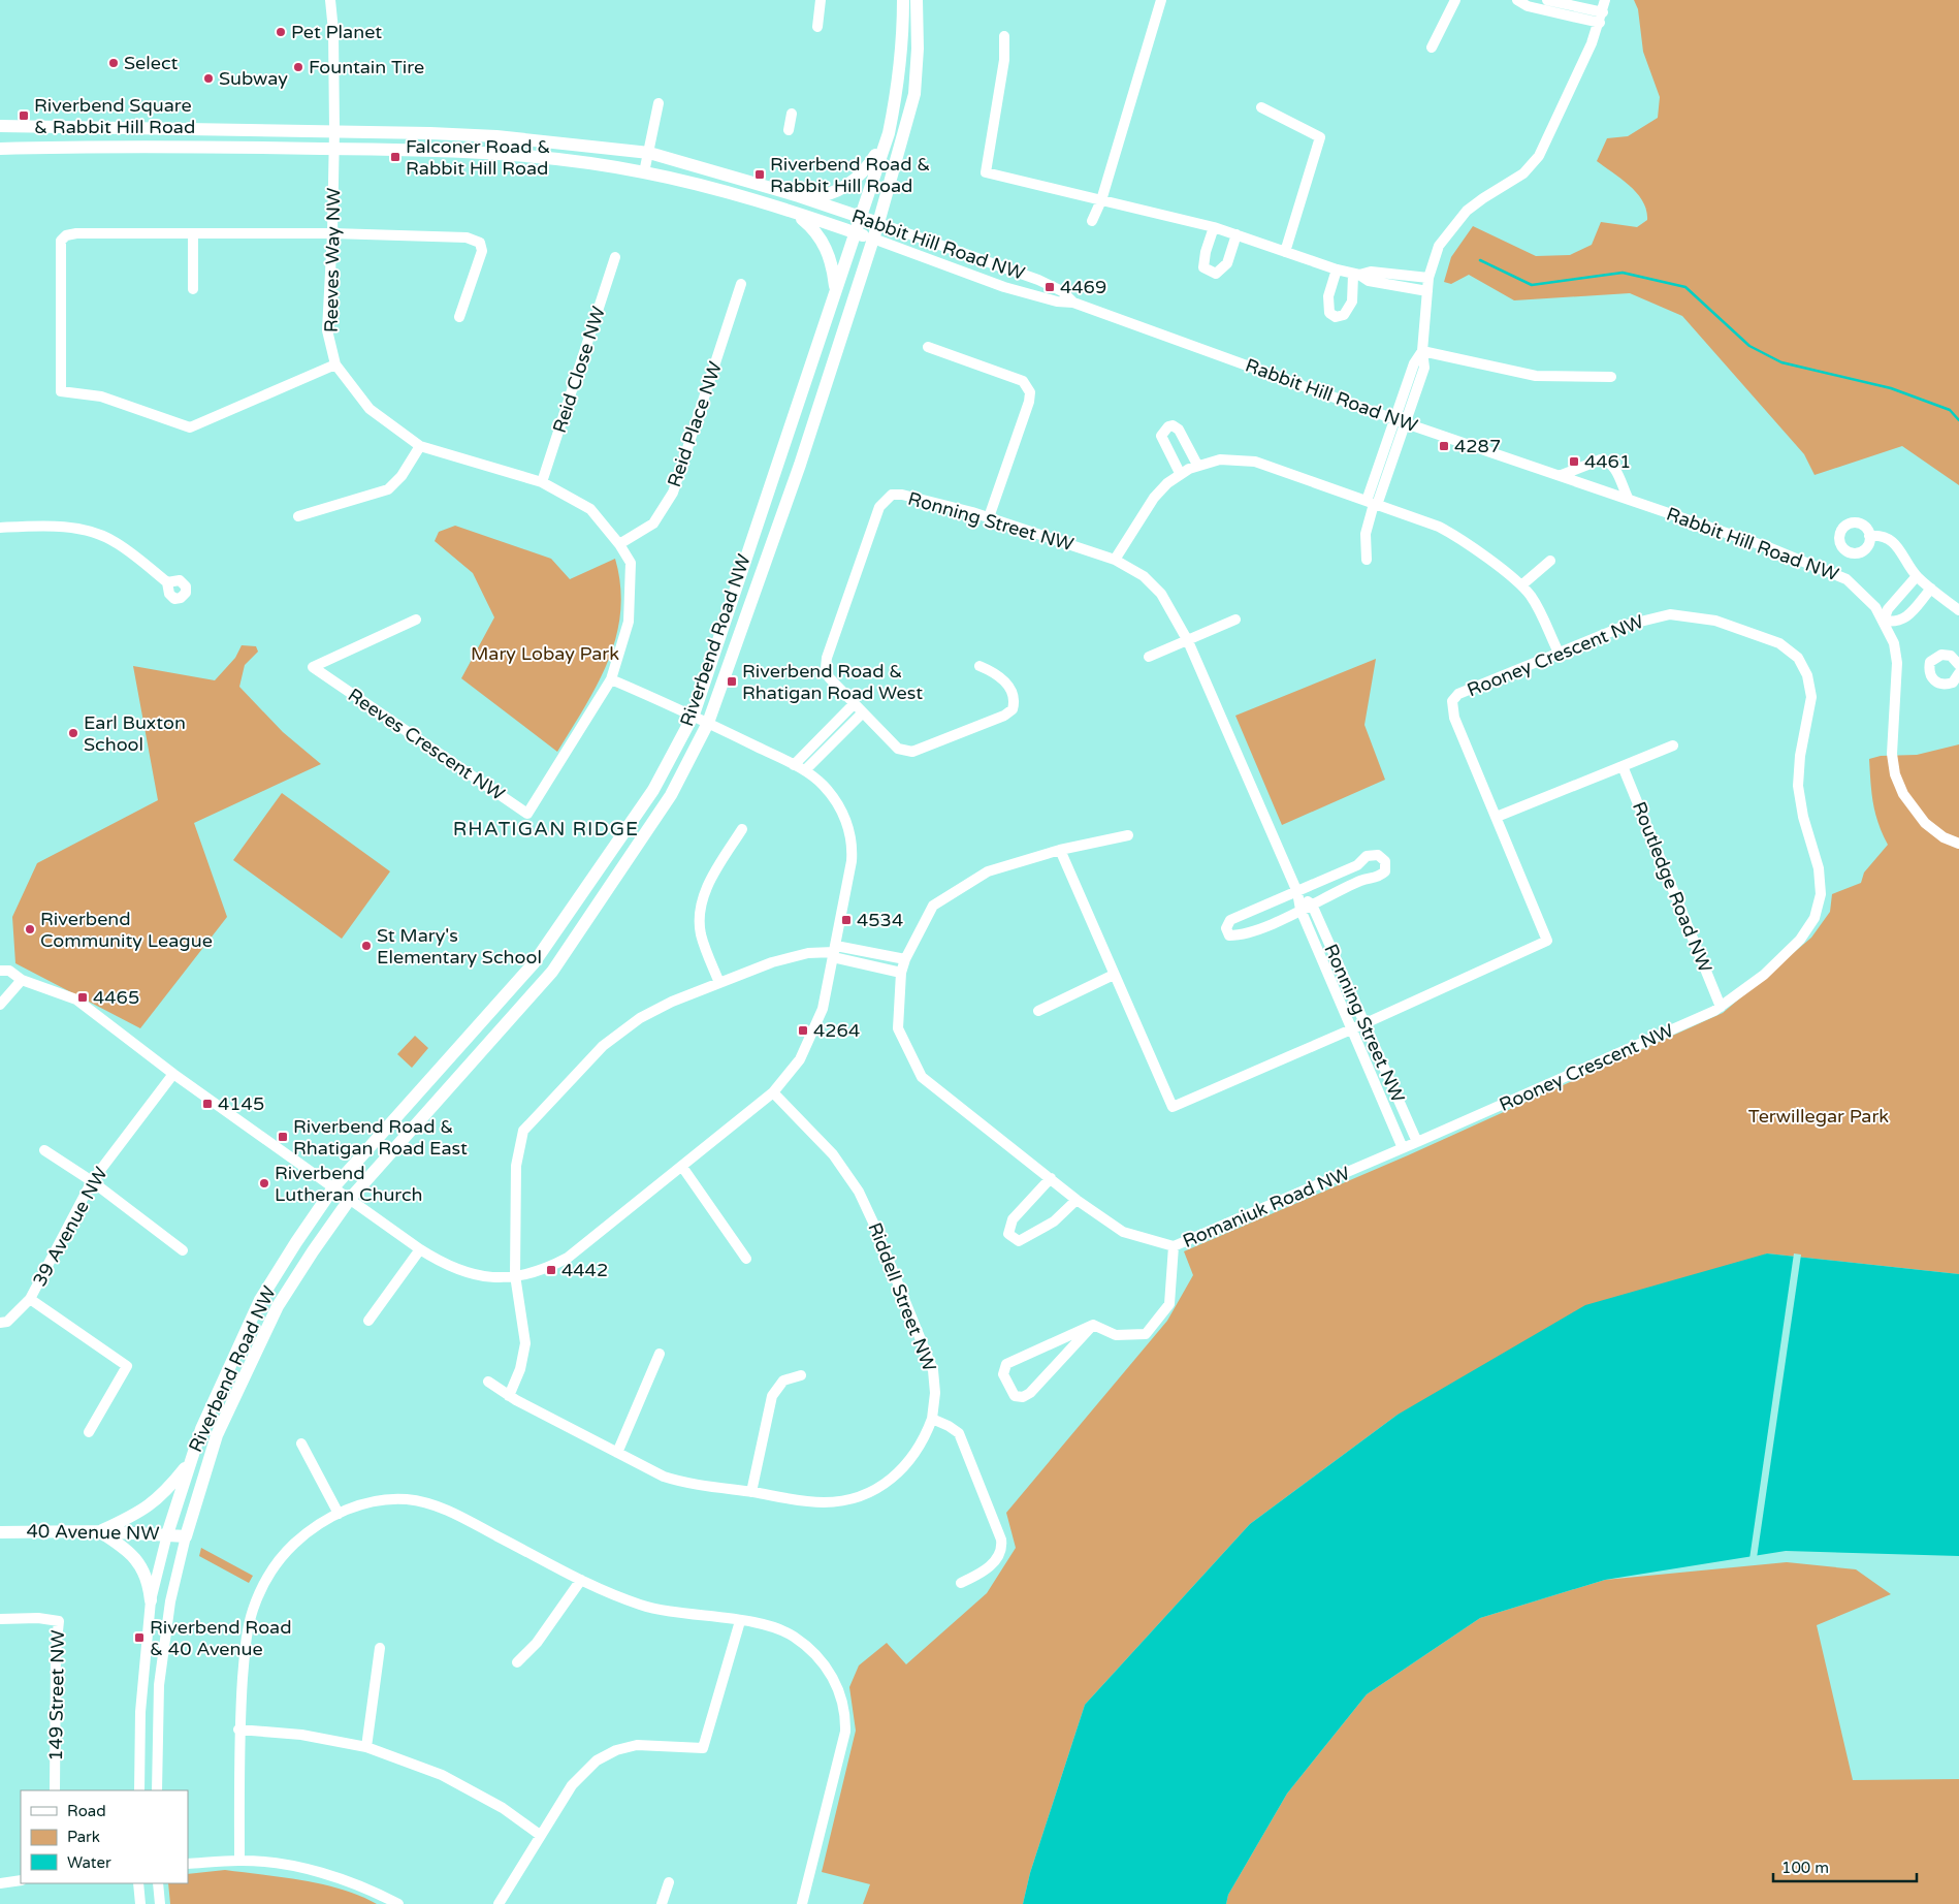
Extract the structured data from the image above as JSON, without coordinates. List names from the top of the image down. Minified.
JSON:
{"streets":{"main road":["Rabbit Hill Road NW","Riverbend Road NW","40 Avenue NW"],"street":["Reeves Way NW","Reid Close NW","Reid Place NW","Ronning Street NW","Rooney Crescent NW","Reeves Crescent NW","Routledge Road NW","Romaniuk Road NW","39 Avenue NW","Riddell Street NW","149 Street NW"]},"crossings":[["Rabbit Hill Road NW","Reeves Way NW"],["Rabbit Hill Road NW","Riverbend Road NW"],["Reeves Way NW","Reid Close NW"],["Reeves Way NW","Reid Place NW"],["Reeves Way NW","Reeves Crescent NW"],["Ronning Street NW","Rooney Crescent NW"],["Ronning Street NW","Romaniuk Road NW"],["Riverbend Road NW","40 Avenue NW"],["Rooney Crescent NW","Routledge Road NW"],["Rooney Crescent NW","Romaniuk Road NW"]],"districts":["RHATIGAN RIDGE"],"parks":["Mary Lobay Park","Terwillegar Park"],"places":{"other":["Pet Planet","Select","Fountain Tire","Subway","Earl Buxton School","Riverbend Community League","St Mary's Elementary School","Riverbend Lutheran Church"],"transit":["Riverbend Square & Rabbit Hill Road","Falconer Road & Rabbit Hill Road","Riverbend Road & Rabbit Hill Road","4469","4287","4461","Riverbend Road & Rhatigan Road West","4534","4465","4264","4145","Riverbend Road & Rhatigan Road East","4442","Riverbend Road & 40 Avenue"]},"legend":["Road","Park","Water"],"scale_bar":"100 m"}
